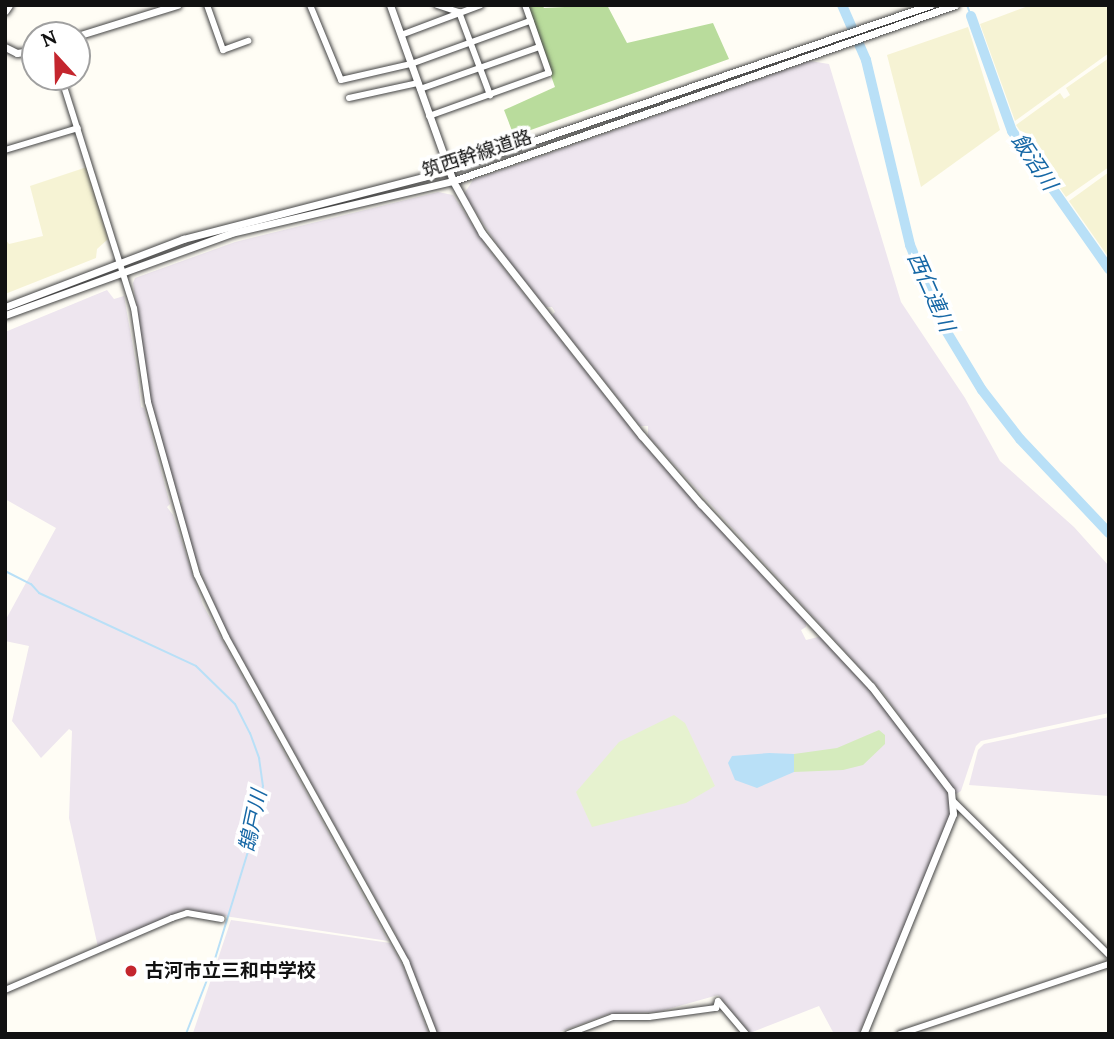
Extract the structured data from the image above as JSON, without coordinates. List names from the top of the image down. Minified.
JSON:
{"streets":{"street":["筑西幹線道路"]},"water":["飯沼川","西仁連川","鵠戸川"],"places":["古河市立三和中学校"],"north":"top"}
